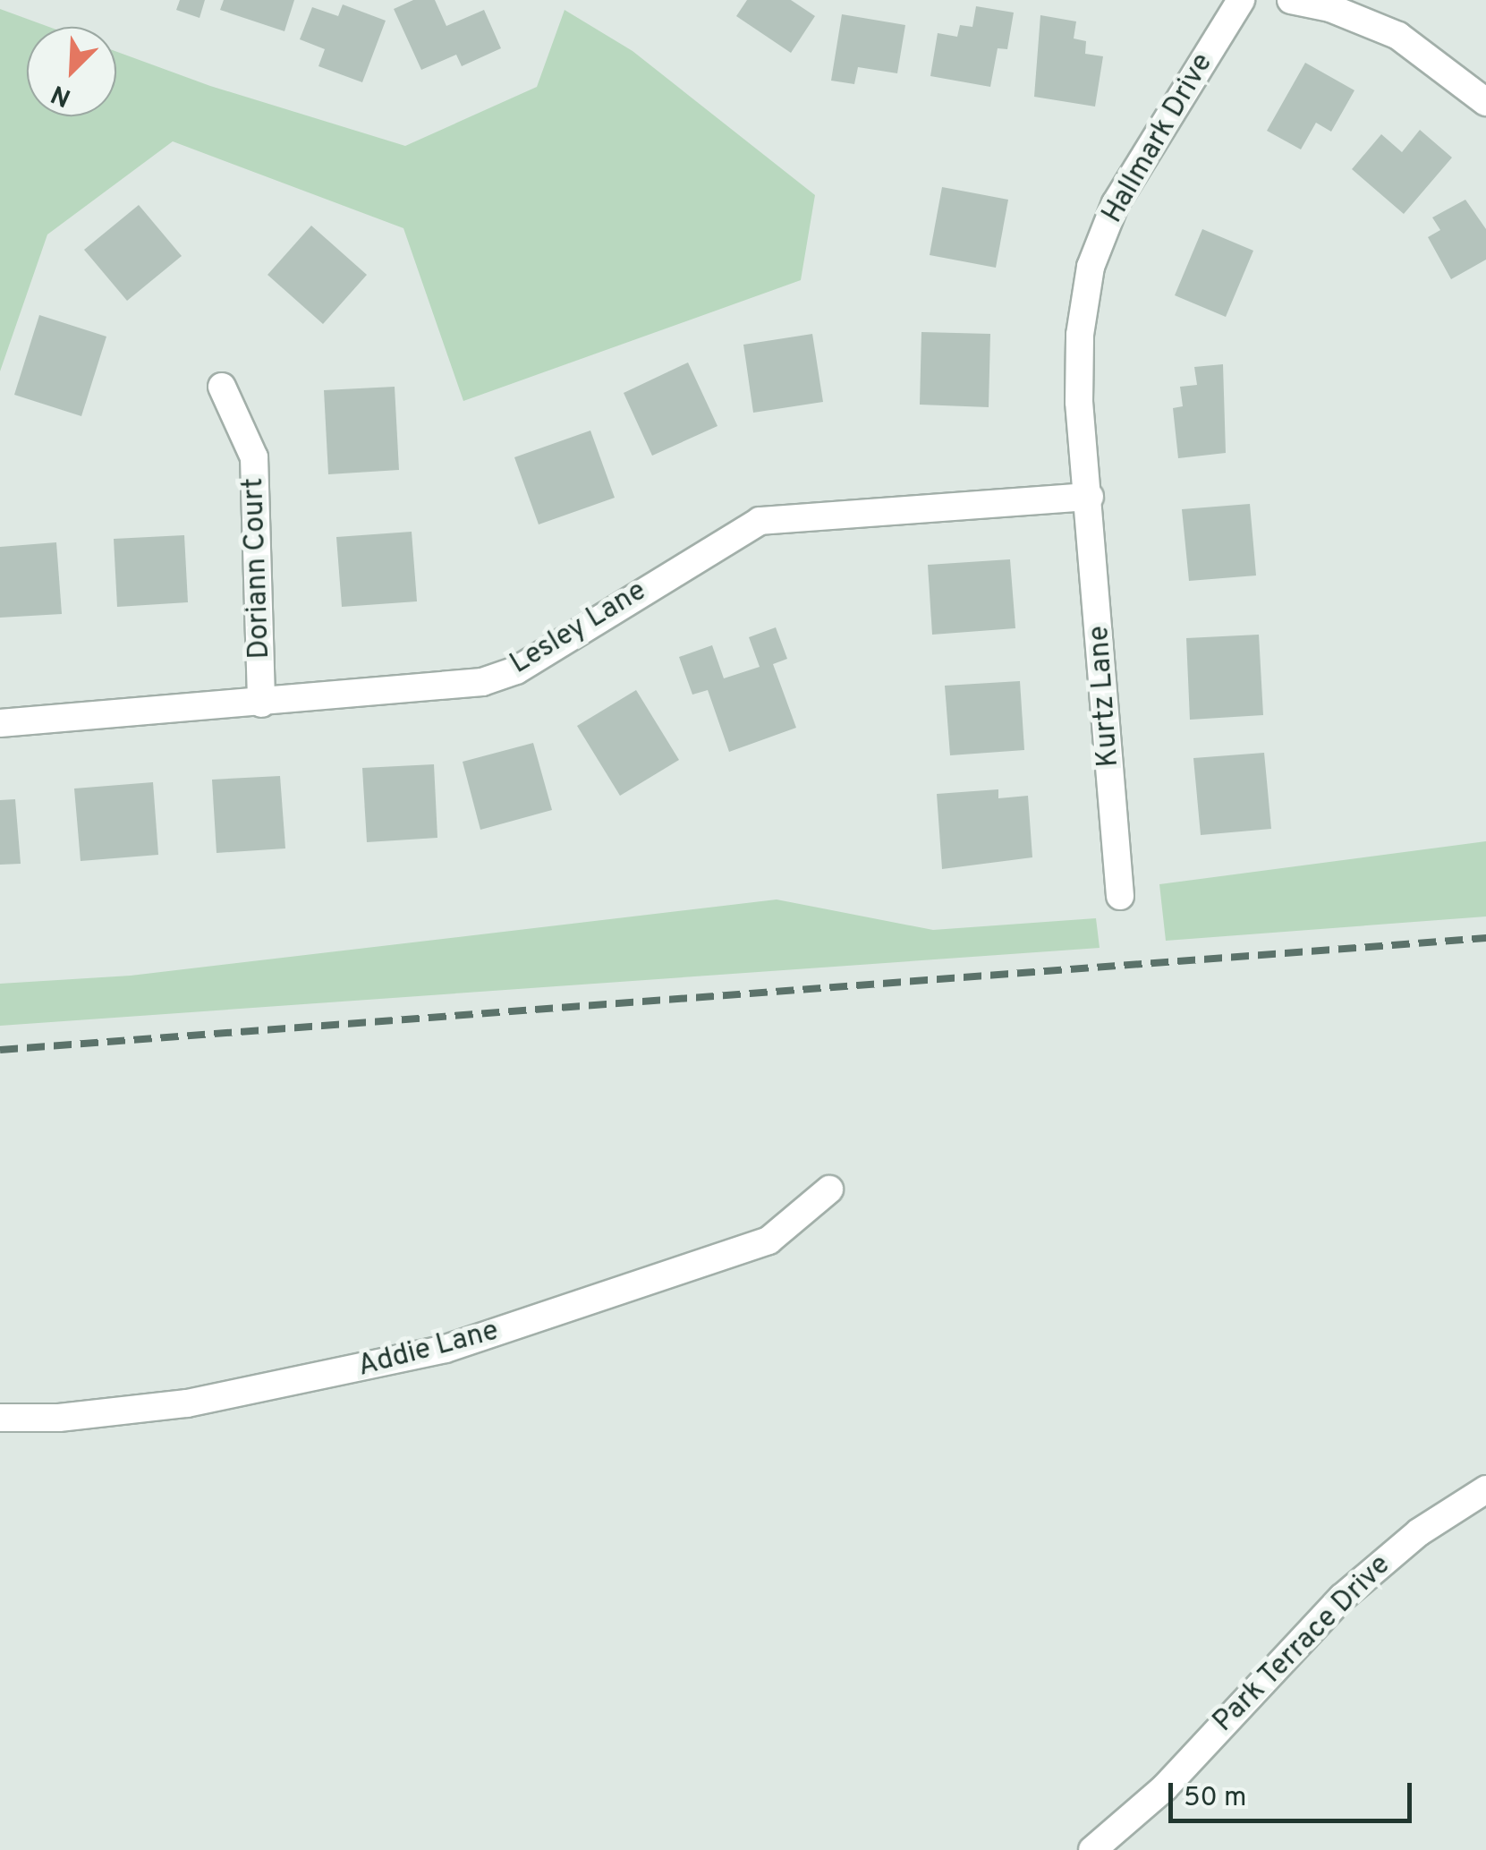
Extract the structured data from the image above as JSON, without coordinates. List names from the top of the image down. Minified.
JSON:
{"streets":{"street":["Hallmark Drive","Doriann Court","Lesley Lane","Kurtz Lane","Addie Lane","Park Terrace Drive"]},"crossings":[["Hallmark Drive","Lesley Lane"],["Hallmark Drive","Kurtz Lane"],["Doriann Court","Lesley Lane"],["Lesley Lane","Kurtz Lane"]],"scale_bar":"50 m","north":"bottom left"}
